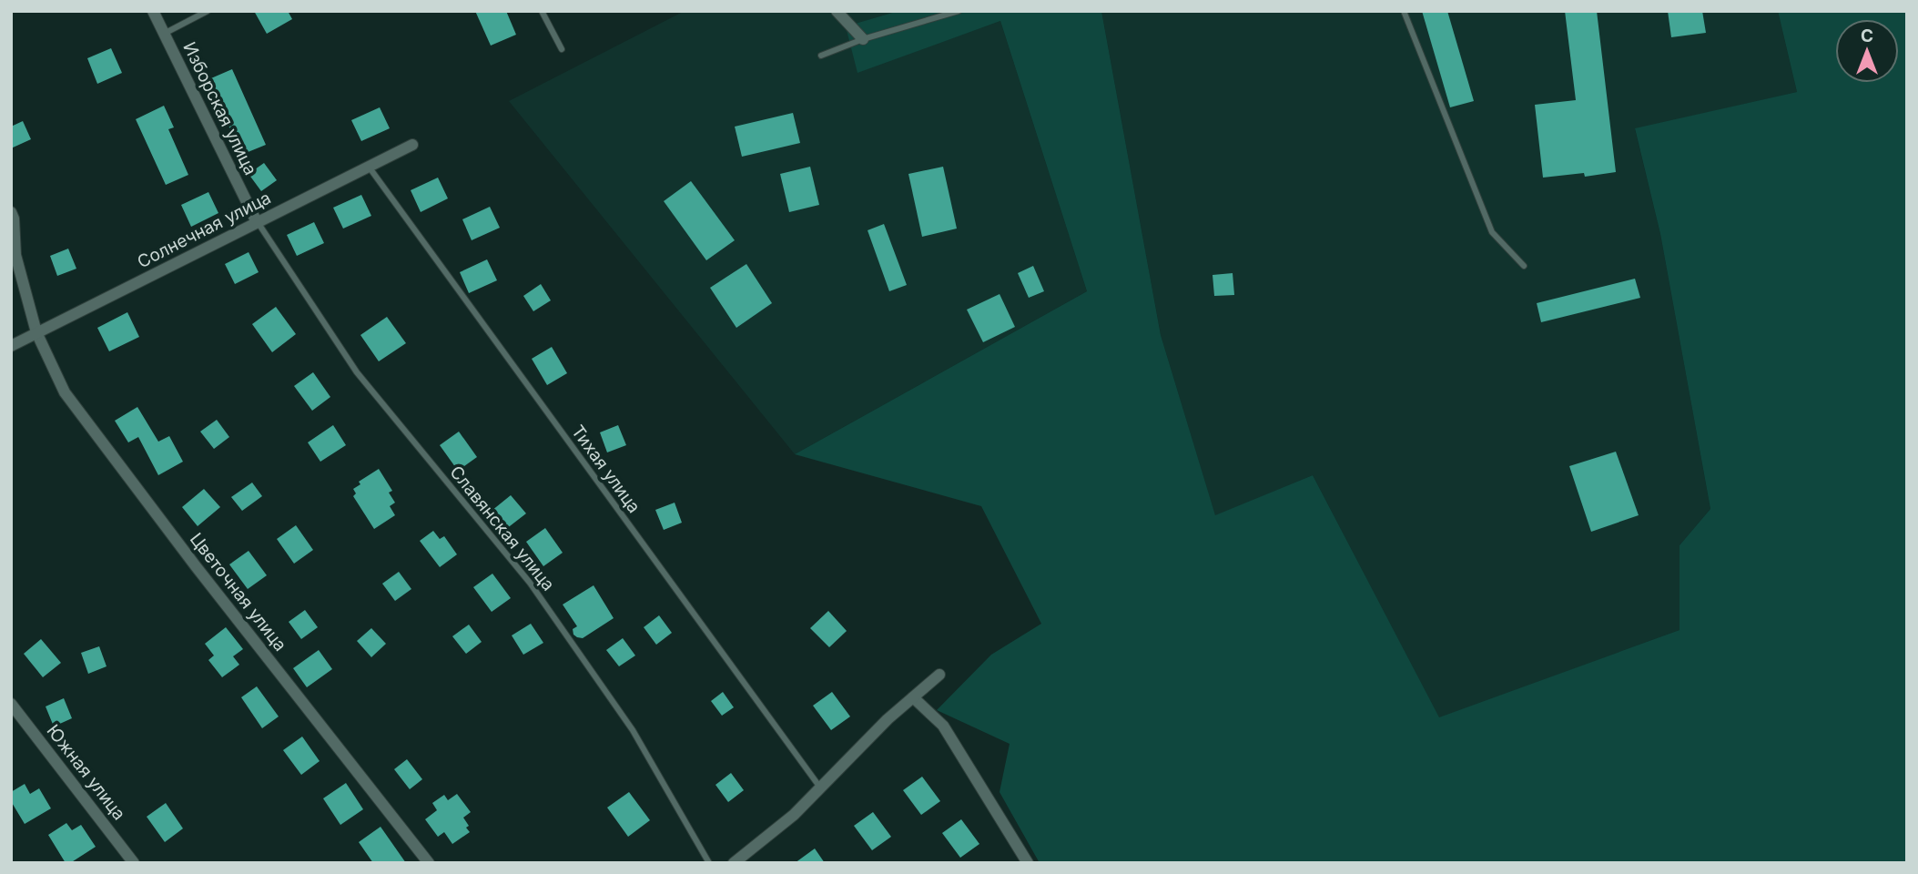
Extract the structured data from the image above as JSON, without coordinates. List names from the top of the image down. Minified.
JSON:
{"streets":{"street":["Изборская улица","Солнечная улица","Цветочная улица","Южная улица"],"lane":["Тихая улица","Славянская улица"]},"crossings":[["Изборская улица","Солнечная улица"],["Изборская улица","Славянская улица"],["Солнечная улица","Тихая улица"],["Солнечная улица","Славянская улица"],["Солнечная улица","Цветочная улица"]],"north":"top"}
